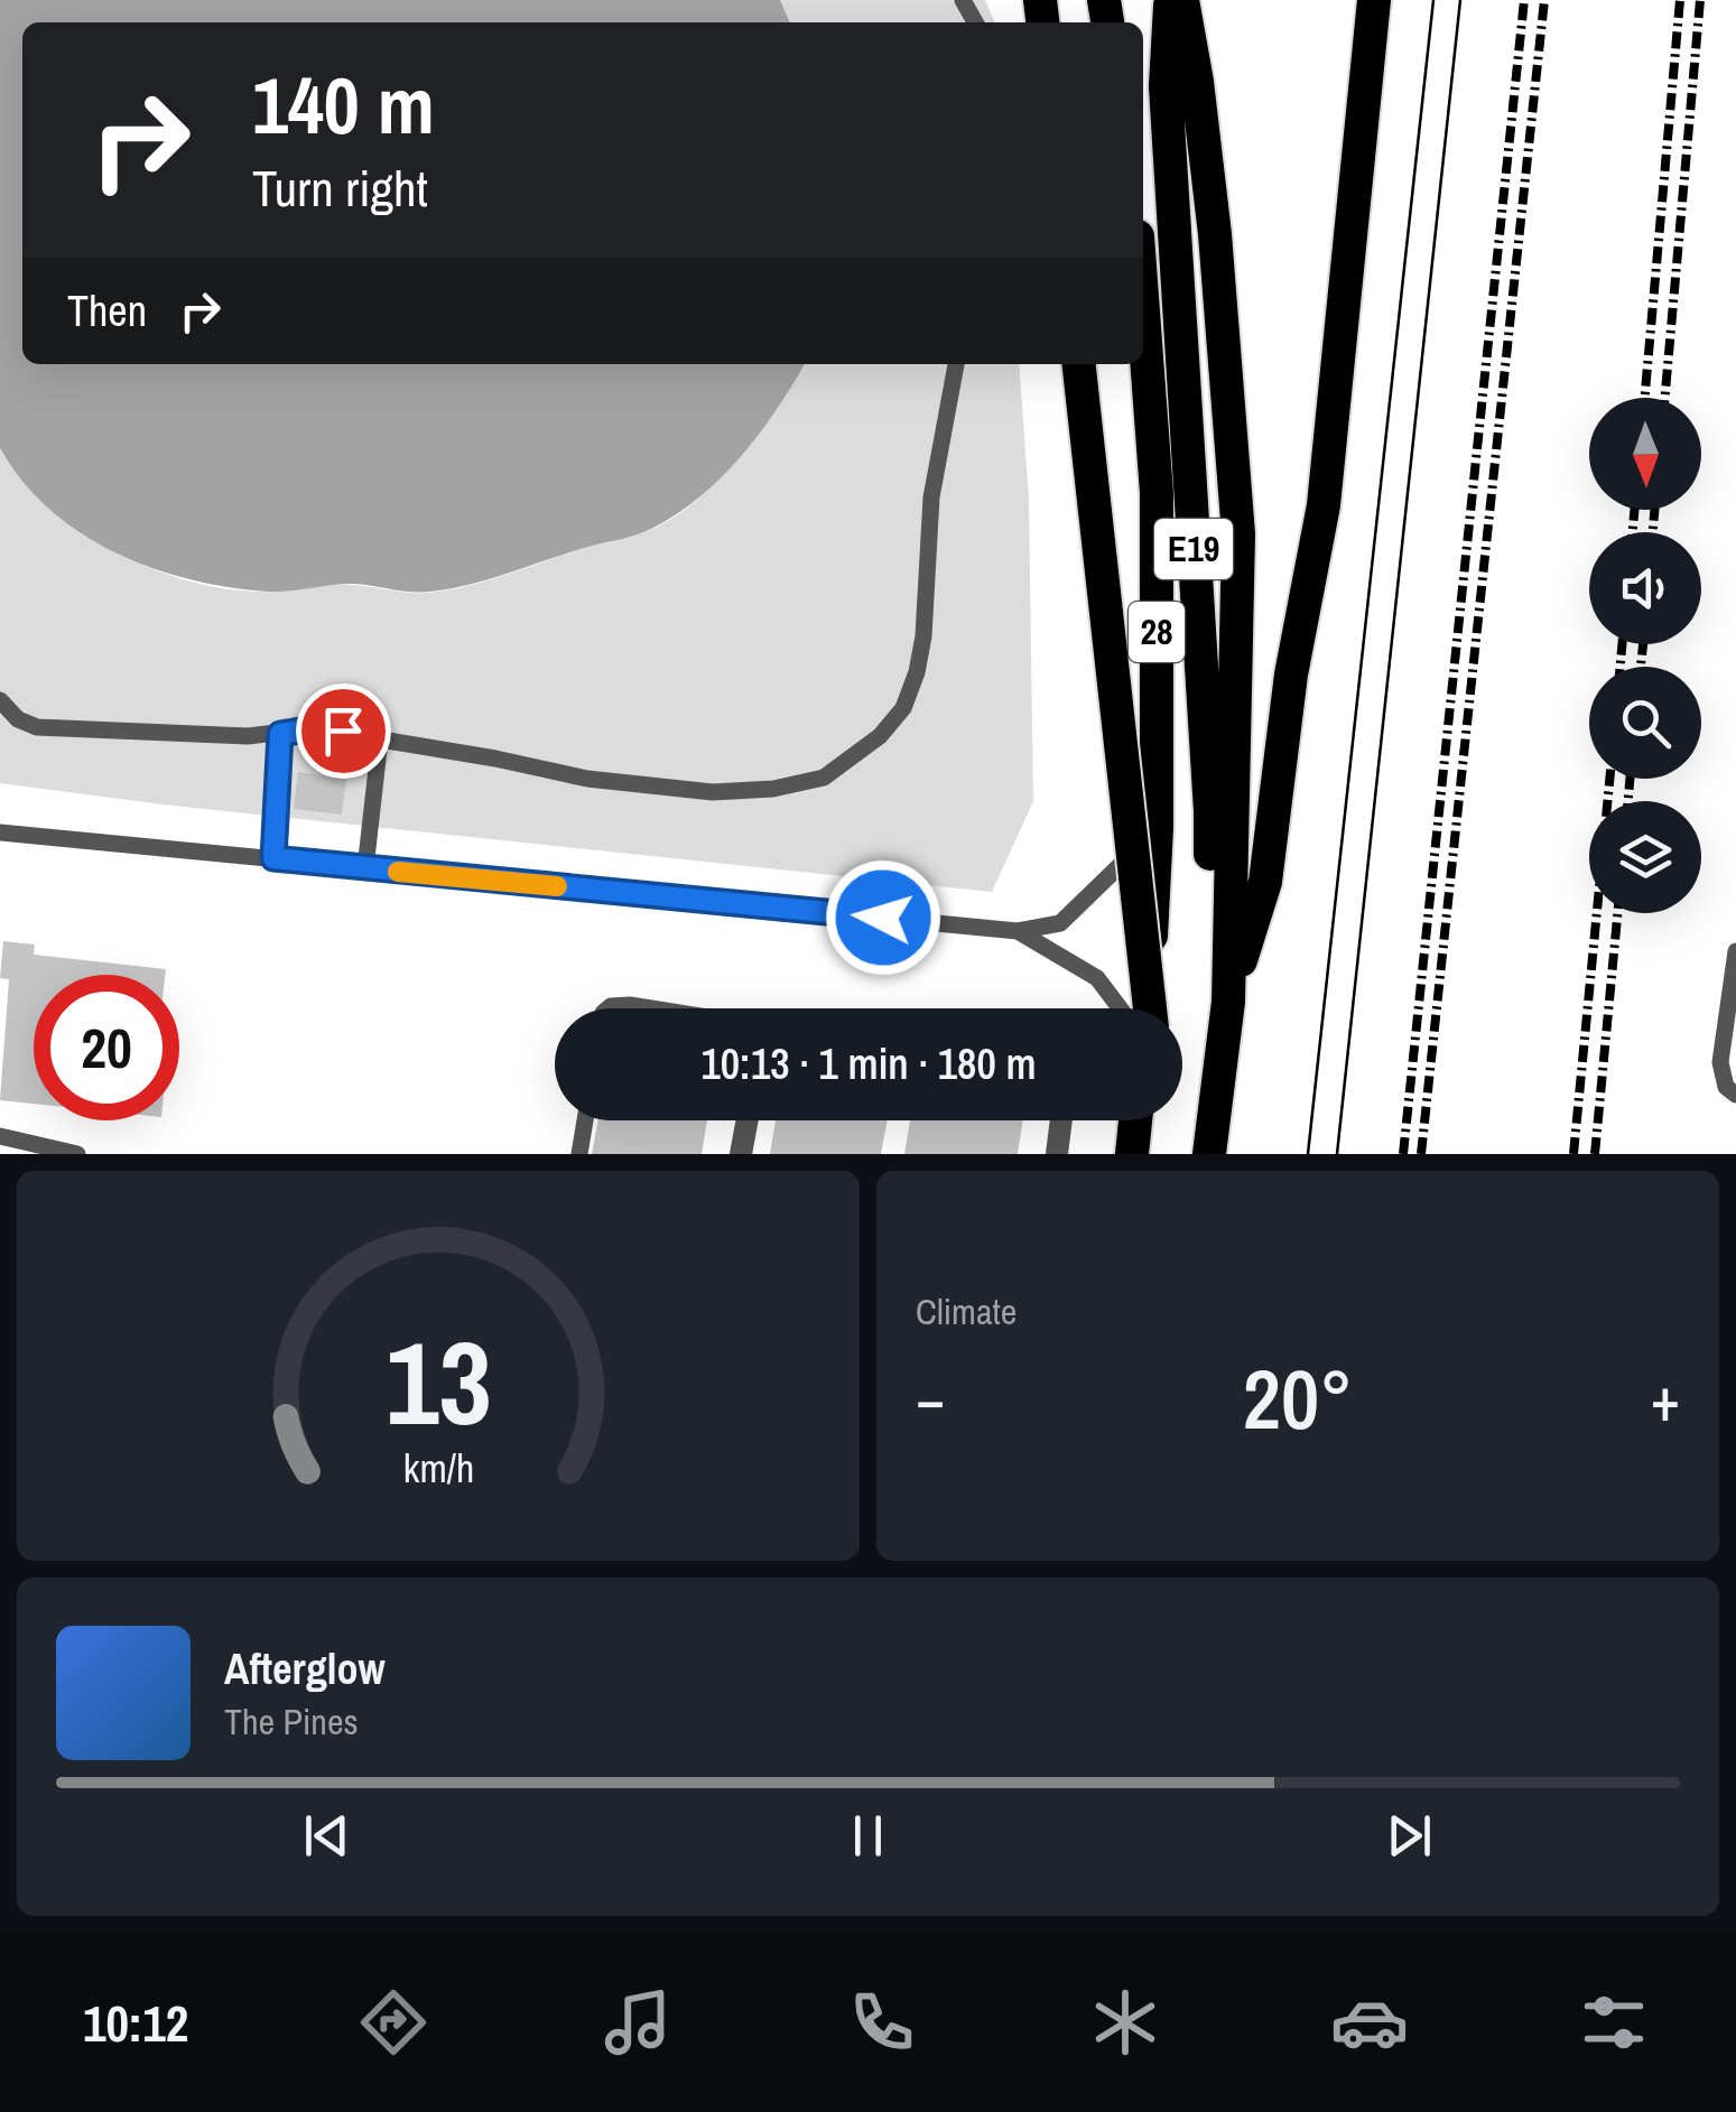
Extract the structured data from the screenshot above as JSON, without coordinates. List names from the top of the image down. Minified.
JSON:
{"streets":{"highway":["E19","28"]},"north":"bottom","page":{"turn":["140 m","Turn right"],"then":"Then","limit":"20","trip":"10:13 · 1 min · 180 m","tile":"Climate","heat":["−","20°","+"],"song":["Afterglow","The Pines"],"tabs":"10:12","gauge":["13","km/h"]}}
